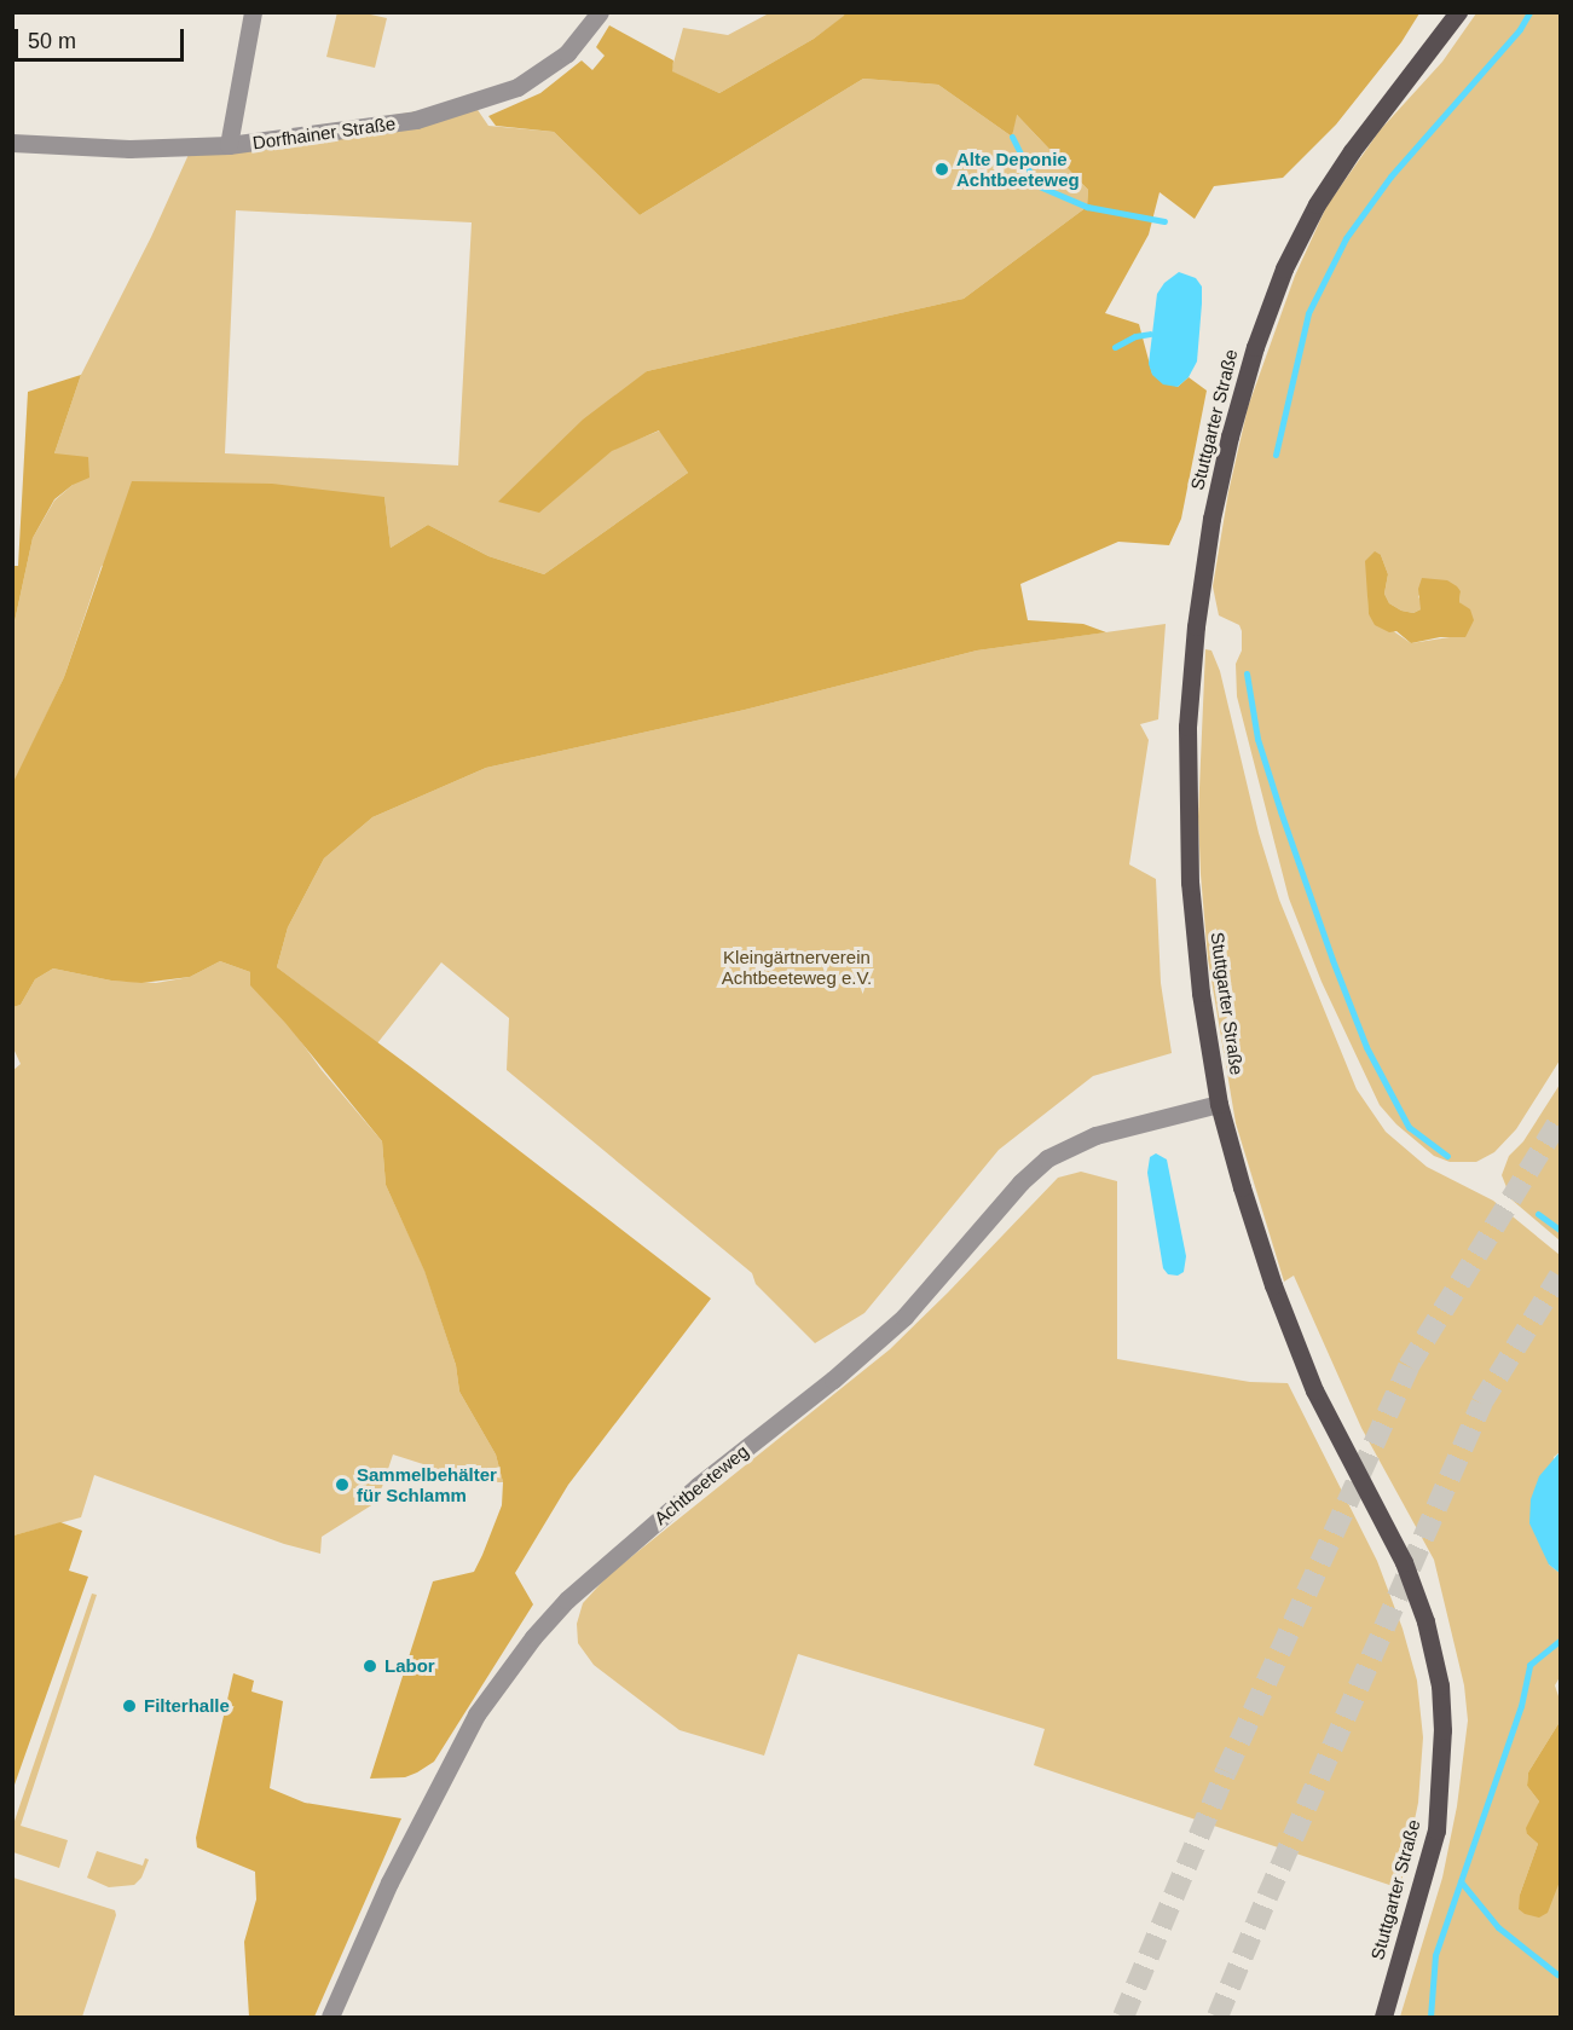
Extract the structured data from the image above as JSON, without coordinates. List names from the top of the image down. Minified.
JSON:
{"streets":{"main road":["Stuttgarter Straße"],"street":["Dorfhainer Straße","Achtbeeteweg"]},"crossings":[["Stuttgarter Straße","Achtbeeteweg"]],"parks":["Kleingärtnerverein Achtbeeteweg e.V."],"places":["Alte Deponie Achtbeeteweg","Sammelbehälter für Schlamm","Labor","Filterhalle"],"scale_bar":"50 m"}
